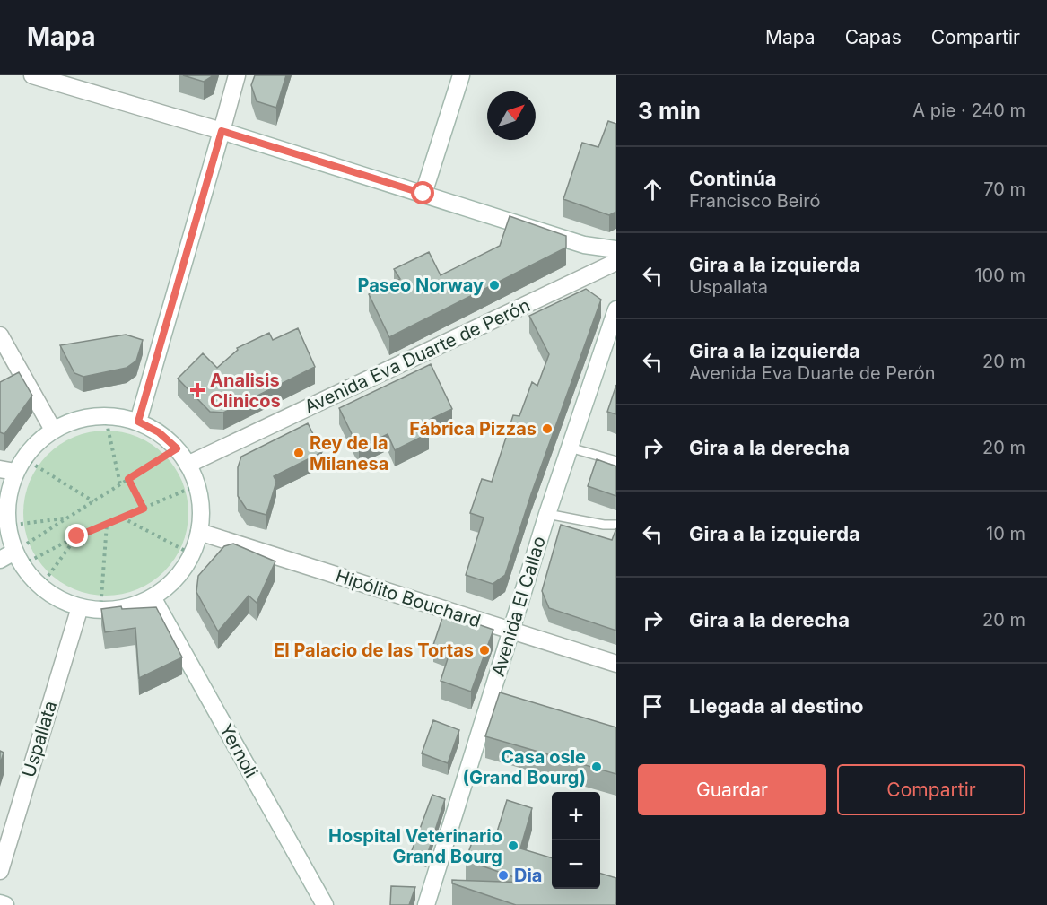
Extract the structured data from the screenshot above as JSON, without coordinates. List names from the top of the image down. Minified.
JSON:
{"streets":{"street":["Avenida Eva Duarte de Perón","Hipólito Bouchard","Avenida El Callao","Uspallata","Yernoli"]},"crossings":[["Hipólito Bouchard","Avenida El Callao"]],"places":{"other":["Paseo Norway","Fábrica Pizzas","Rey de la Milanesa","El Palacio de las Tortas","Casa osle (Grand Bourg)","Hospital Veterinario Grand Bourg","Dia"],"health":["Analisis Clinicos"]},"north":"top right","page":{"header":"Mapa","nav":["Mapa","Capas","Compartir"],"heading":["3 min","A pie · 240 m"],"list":[["Continúa","Francisco Beiró","70 m"],["Gira a la izquierda","Uspallata","100 m"],["Gira a la izquierda","Avenida Eva Duarte de Perón","20 m"],["Gira a la derecha","20 m"],["Gira a la izquierda","10 m"],["Gira a la derecha","20 m"],"Llegada al destino"],"buttons":["Guardar","Compartir"],"map_buttons":["+","−"]}}
